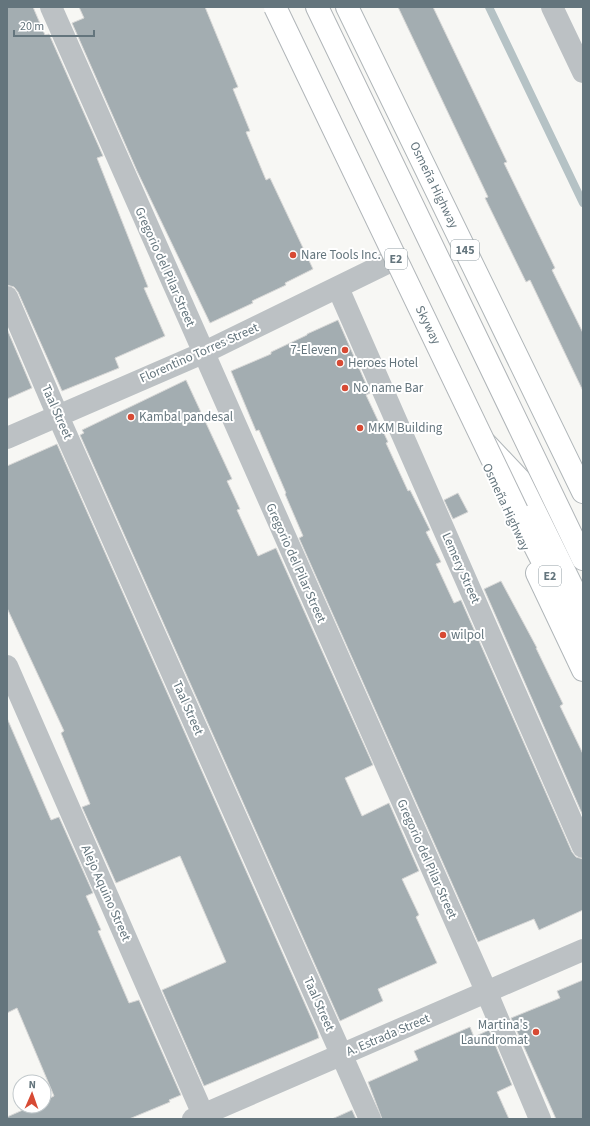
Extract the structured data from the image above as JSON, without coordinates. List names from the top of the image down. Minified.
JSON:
{"streets":{"main road":["Osmeña Highway","145","E2","Skyway"],"street":["Gregorio del Pilar Street","Florentino Torres Street","Taal Street","Lemery Street","Alejo Aquino Street","A. Estrada Street"]},"crossings":[["Osmeña Highway","Florentino Torres Street"],["Gregorio del Pilar Street","Florentino Torres Street"],["Gregorio del Pilar Street","A. Estrada Street"],["Florentino Torres Street","Taal Street"],["Florentino Torres Street","Lemery Street"],["Taal Street","A. Estrada Street"],["Alejo Aquino Street","A. Estrada Street"]],"places":["Nare Tools Inc.","7-Eleven","Heroes Hotel","No name Bar","Kambal pandesal","MKM Building","wilpol","Martina's Laundromat"],"scale_bar":"20 m","north":"top"}
